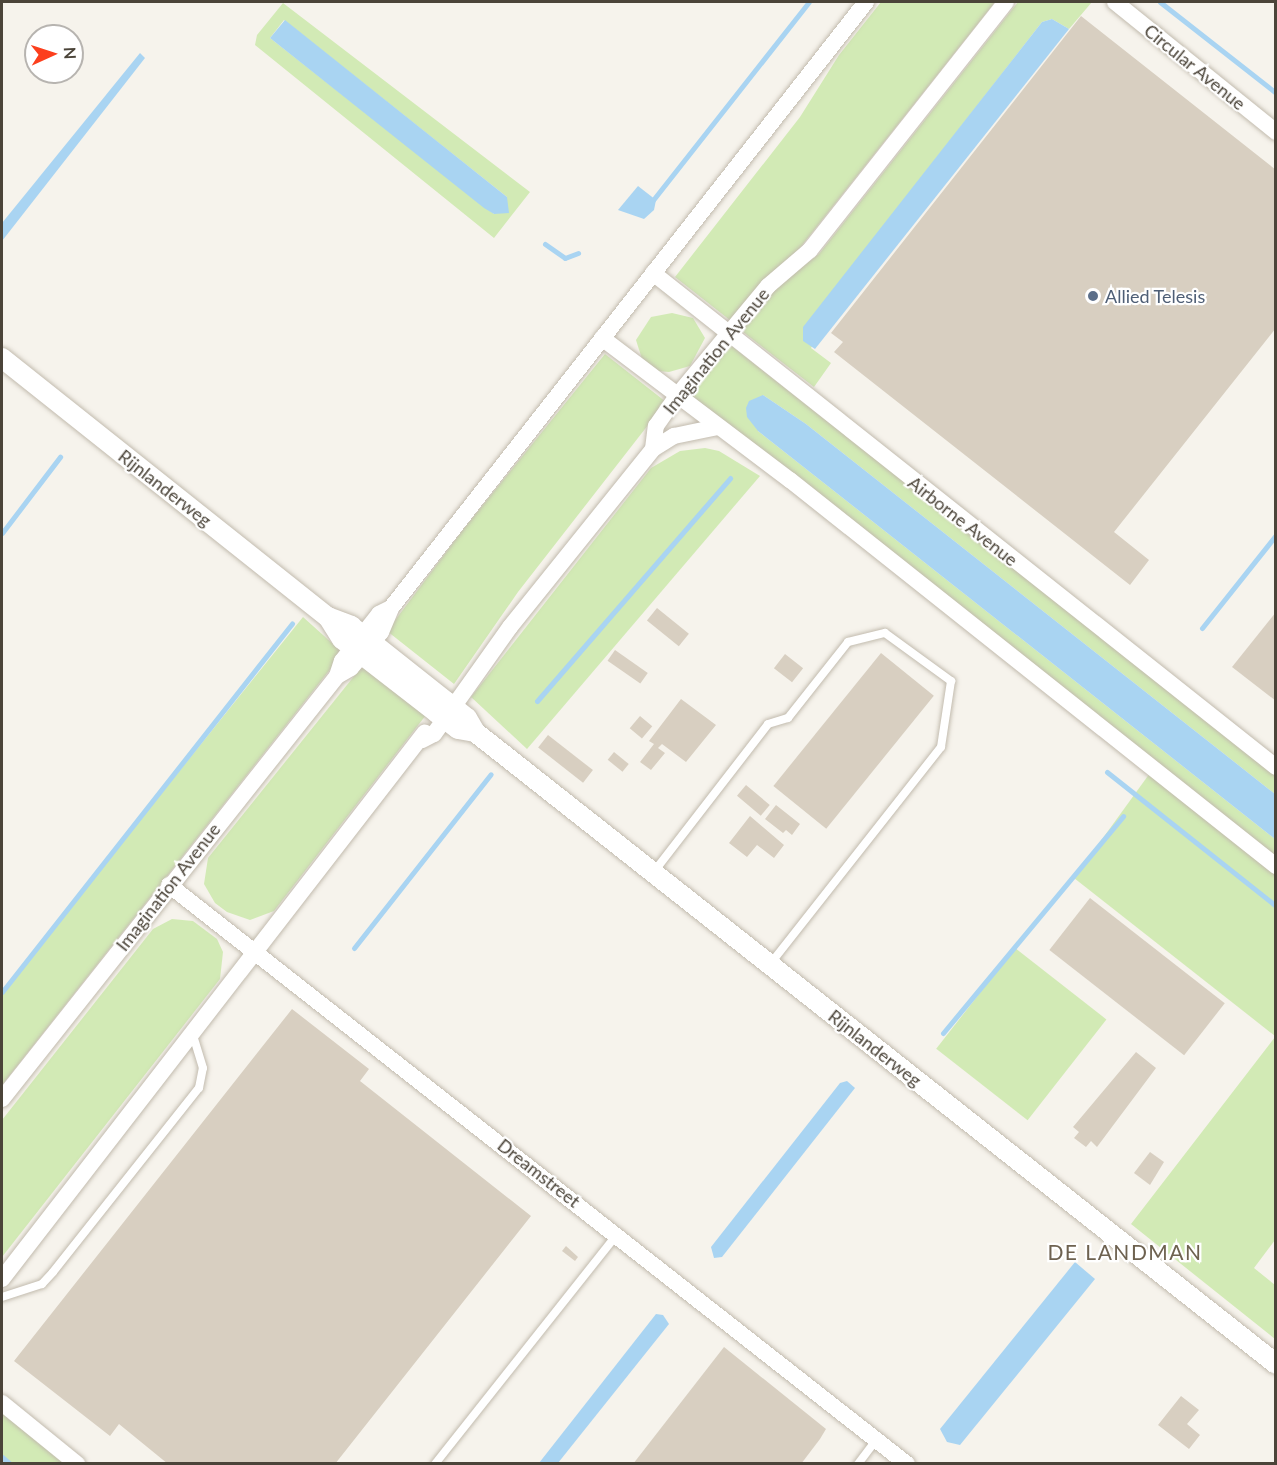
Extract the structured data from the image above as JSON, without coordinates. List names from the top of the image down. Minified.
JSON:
{"streets":{"street":["Circular Avenue","Imagination Avenue","Rijnlanderweg","Airborne Avenue","Dreamstreet"]},"crossings":[["Imagination Avenue","Rijnlanderweg"],["Imagination Avenue","Airborne Avenue"],["Imagination Avenue","Dreamstreet"]],"districts":["DE LANDMAN"],"places":["Allied Telesis"],"north":"right"}
